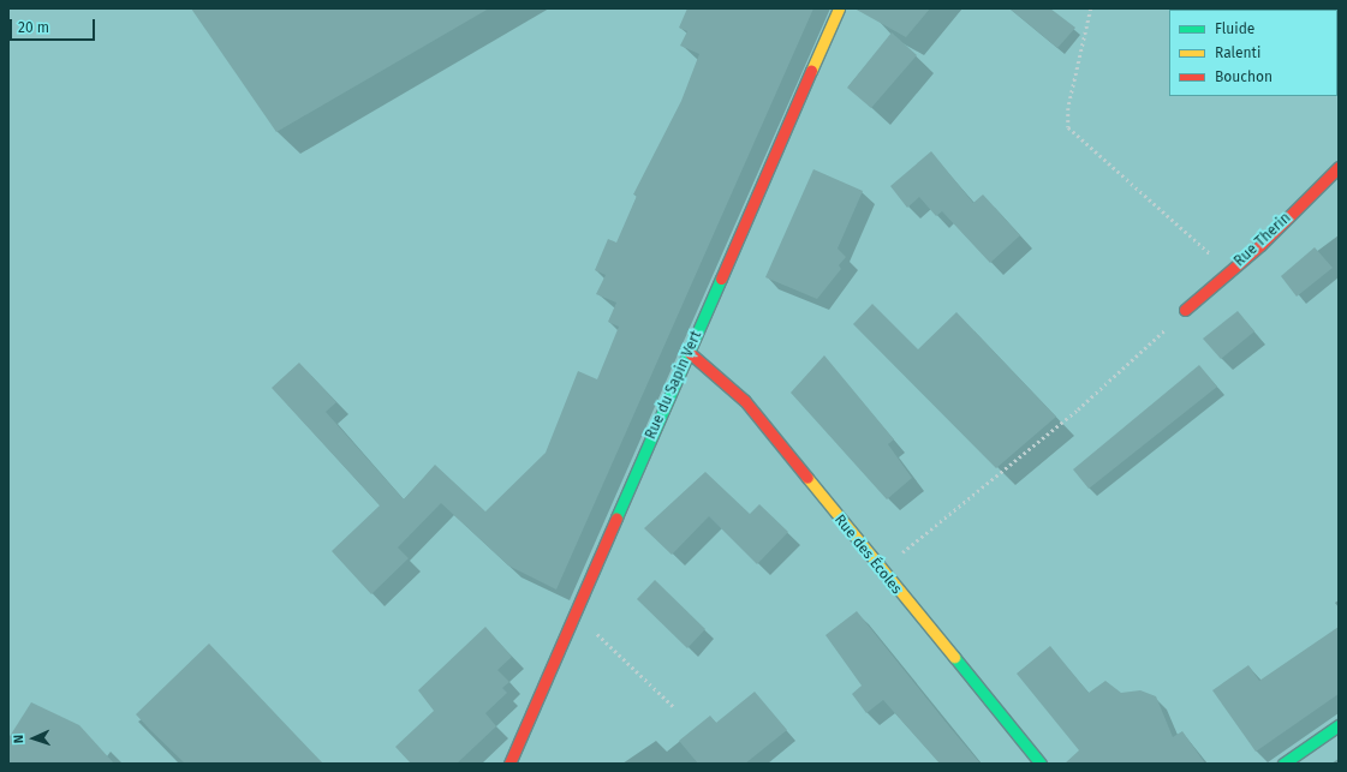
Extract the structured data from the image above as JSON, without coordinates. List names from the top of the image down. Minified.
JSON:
{"streets":{"street":["Rue Therin","Rue du Sapin Vert","Rue des Écoles"]},"crossings":[["Rue du Sapin Vert","Rue des Écoles"]],"legend":["Fluide","Ralenti","Bouchon"],"scale_bar":"20 m","north":"left"}
